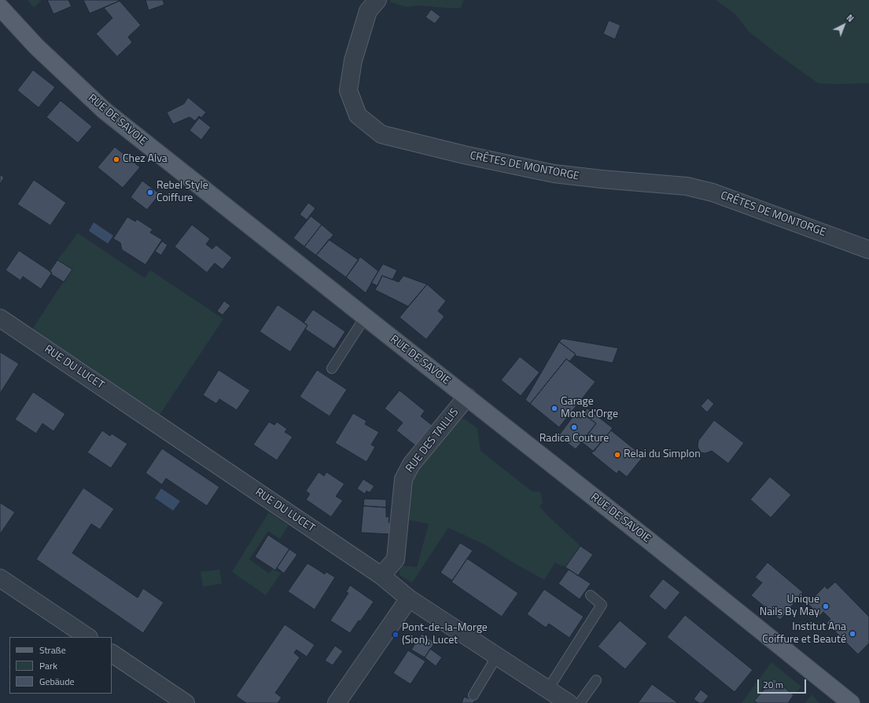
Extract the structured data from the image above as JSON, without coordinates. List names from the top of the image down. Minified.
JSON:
{"streets":{"main road":["RUE DE SAVOIE"],"street":["CRÊTES DE MONTORGE","RUE DU LUCET","RUE DES TAILLIS"]},"crossings":[["RUE DE SAVOIE","RUE DES TAILLIS"],["RUE DU LUCET","RUE DES TAILLIS"]],"places":["Chez Alva","Rebel Style Coiffure","Garage Mont d'Orge","Radica Couture","Relai du Simplon","Unique Nails By May","Institut Ana Coiffure et Beauté","Pont-de-la-Morge (Sion), Lucet"],"legend":["Straße","Park","Gebäude"],"scale_bar":"20 m","north":"top right"}
